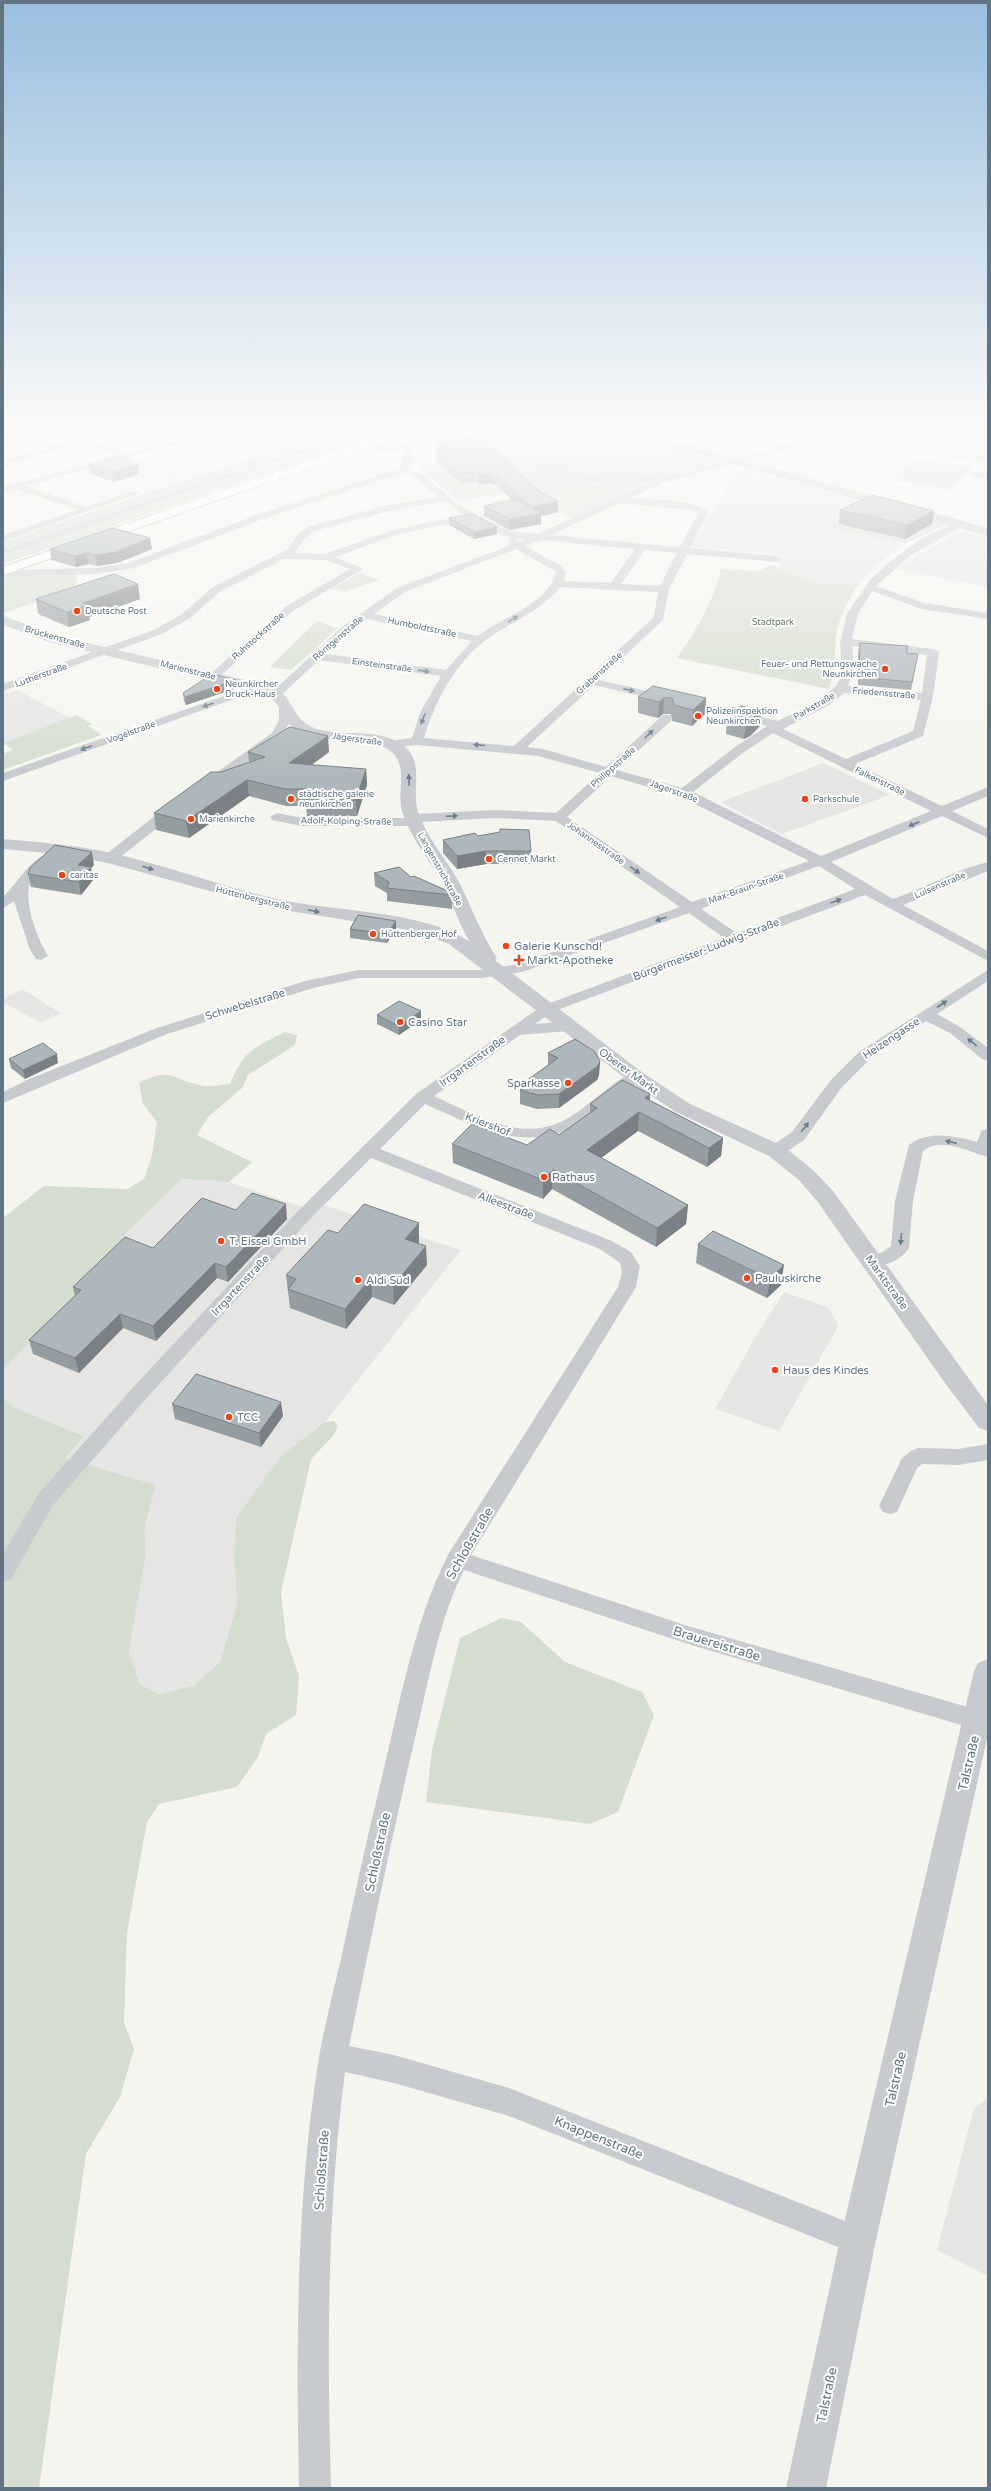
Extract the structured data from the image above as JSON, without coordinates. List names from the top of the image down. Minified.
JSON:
{"streets":{"street":["Humboldtstraße","Ruhstockstraße","Brückenstraße","Röntgenstraße","Einsteinstraße","Marienstraße","Grabenstraße","Lutherstraße","Friedensstraße","Parkstraße","Vogelstraße","Jägerstraße","Philippstraße","Falkenstraße","Adolf-Kolping-Straße","Johannesstraße","Langenstrichstraße","Luisenstraße","Max-Braun-Straße","Hüttenbergstraße","Bürgermeister-Ludwig-Straße","Schwebelstraße","Heizengasse","Irrgartenstraße","Oberer Markt","Kriershof","Alleestraße","Marktstraße","Schloßstraße","Brauereistraße","Talstraße","Knappenstraße"]},"crossings":[["Humboldtstraße","Röntgenstraße"],["Ruhstockstraße","Marienstraße"],["Brückenstraße","Marienstraße"],["Brückenstraße","Lutherstraße"],["Röntgenstraße","Einsteinstraße"],["Röntgenstraße","Marienstraße"],["Marienstraße","Lutherstraße"],["Marienstraße","Vogelstraße"],["Grabenstraße","Jägerstraße"],["Grabenstraße","Falkenstraße"],["Friedensstraße","Parkstraße"],["Friedensstraße","Falkenstraße"],["Parkstraße","Jägerstraße"],["Parkstraße","Falkenstraße"],["Jägerstraße","Philippstraße"],["Jägerstraße","Langenstrichstraße"],["Jägerstraße","Luisenstraße"],["Jägerstraße","Max-Braun-Straße"],["Jägerstraße","Bürgermeister-Ludwig-Straße"],["Philippstraße","Johannesstraße"],["Falkenstraße","Max-Braun-Straße"],["Adolf-Kolping-Straße","Johannesstraße"],["Adolf-Kolping-Straße","Langenstrichstraße"],["Johannesstraße","Langenstrichstraße"],["Johannesstraße","Max-Braun-Straße"],["Johannesstraße","Bürgermeister-Ludwig-Straße"],["Langenstrichstraße","Max-Braun-Straße"],["Langenstrichstraße","Hüttenbergstraße"],["Langenstrichstraße","Schwebelstraße"],["Langenstrichstraße","Oberer Markt"],["Max-Braun-Straße","Hüttenbergstraße"],["Max-Braun-Straße","Schwebelstraße"],["Max-Braun-Straße","Oberer Markt"],["Hüttenbergstraße","Schwebelstraße"],["Hüttenbergstraße","Oberer Markt"],["Bürgermeister-Ludwig-Straße","Irrgartenstraße"],["Bürgermeister-Ludwig-Straße","Oberer Markt"],["Schwebelstraße","Oberer Markt"],["Heizengasse","Oberer Markt"],["Heizengasse","Marktstraße"],["Irrgartenstraße","Oberer Markt"],["Irrgartenstraße","Kriershof"],["Irrgartenstraße","Alleestraße"],["Oberer Markt","Kriershof"],["Oberer Markt","Marktstraße"],["Alleestraße","Schloßstraße"],["Schloßstraße","Brauereistraße"],["Schloßstraße","Knappenstraße"],["Brauereistraße","Talstraße"],["Talstraße","Knappenstraße"]],"one_way":["Einsteinstraße","Philippstraße","Johannesstraße","Max-Braun-Straße","Hüttenbergstraße","Bürgermeister-Ludwig-Straße","Heizengasse"],"parks":["Stadtpark"],"places":{"other":["Deutsche Post","Feuer- und Rettungswache Neunkirchen","Neunkircher Druck-Haus","Polizeiinspektion Neunkirchen","städtische galerie neunkirchen","Parkschule","Marienkirche","Cennet Markt","caritas","Hüttenberger Hof","Galerie Kunschd!","Casino Star","Sparkasse","Rathaus","T. Eissel GmbH","Pauluskirche","Aldi Süd","Haus des Kindes","TCC"],"health":["Markt-Apotheke"]}}
